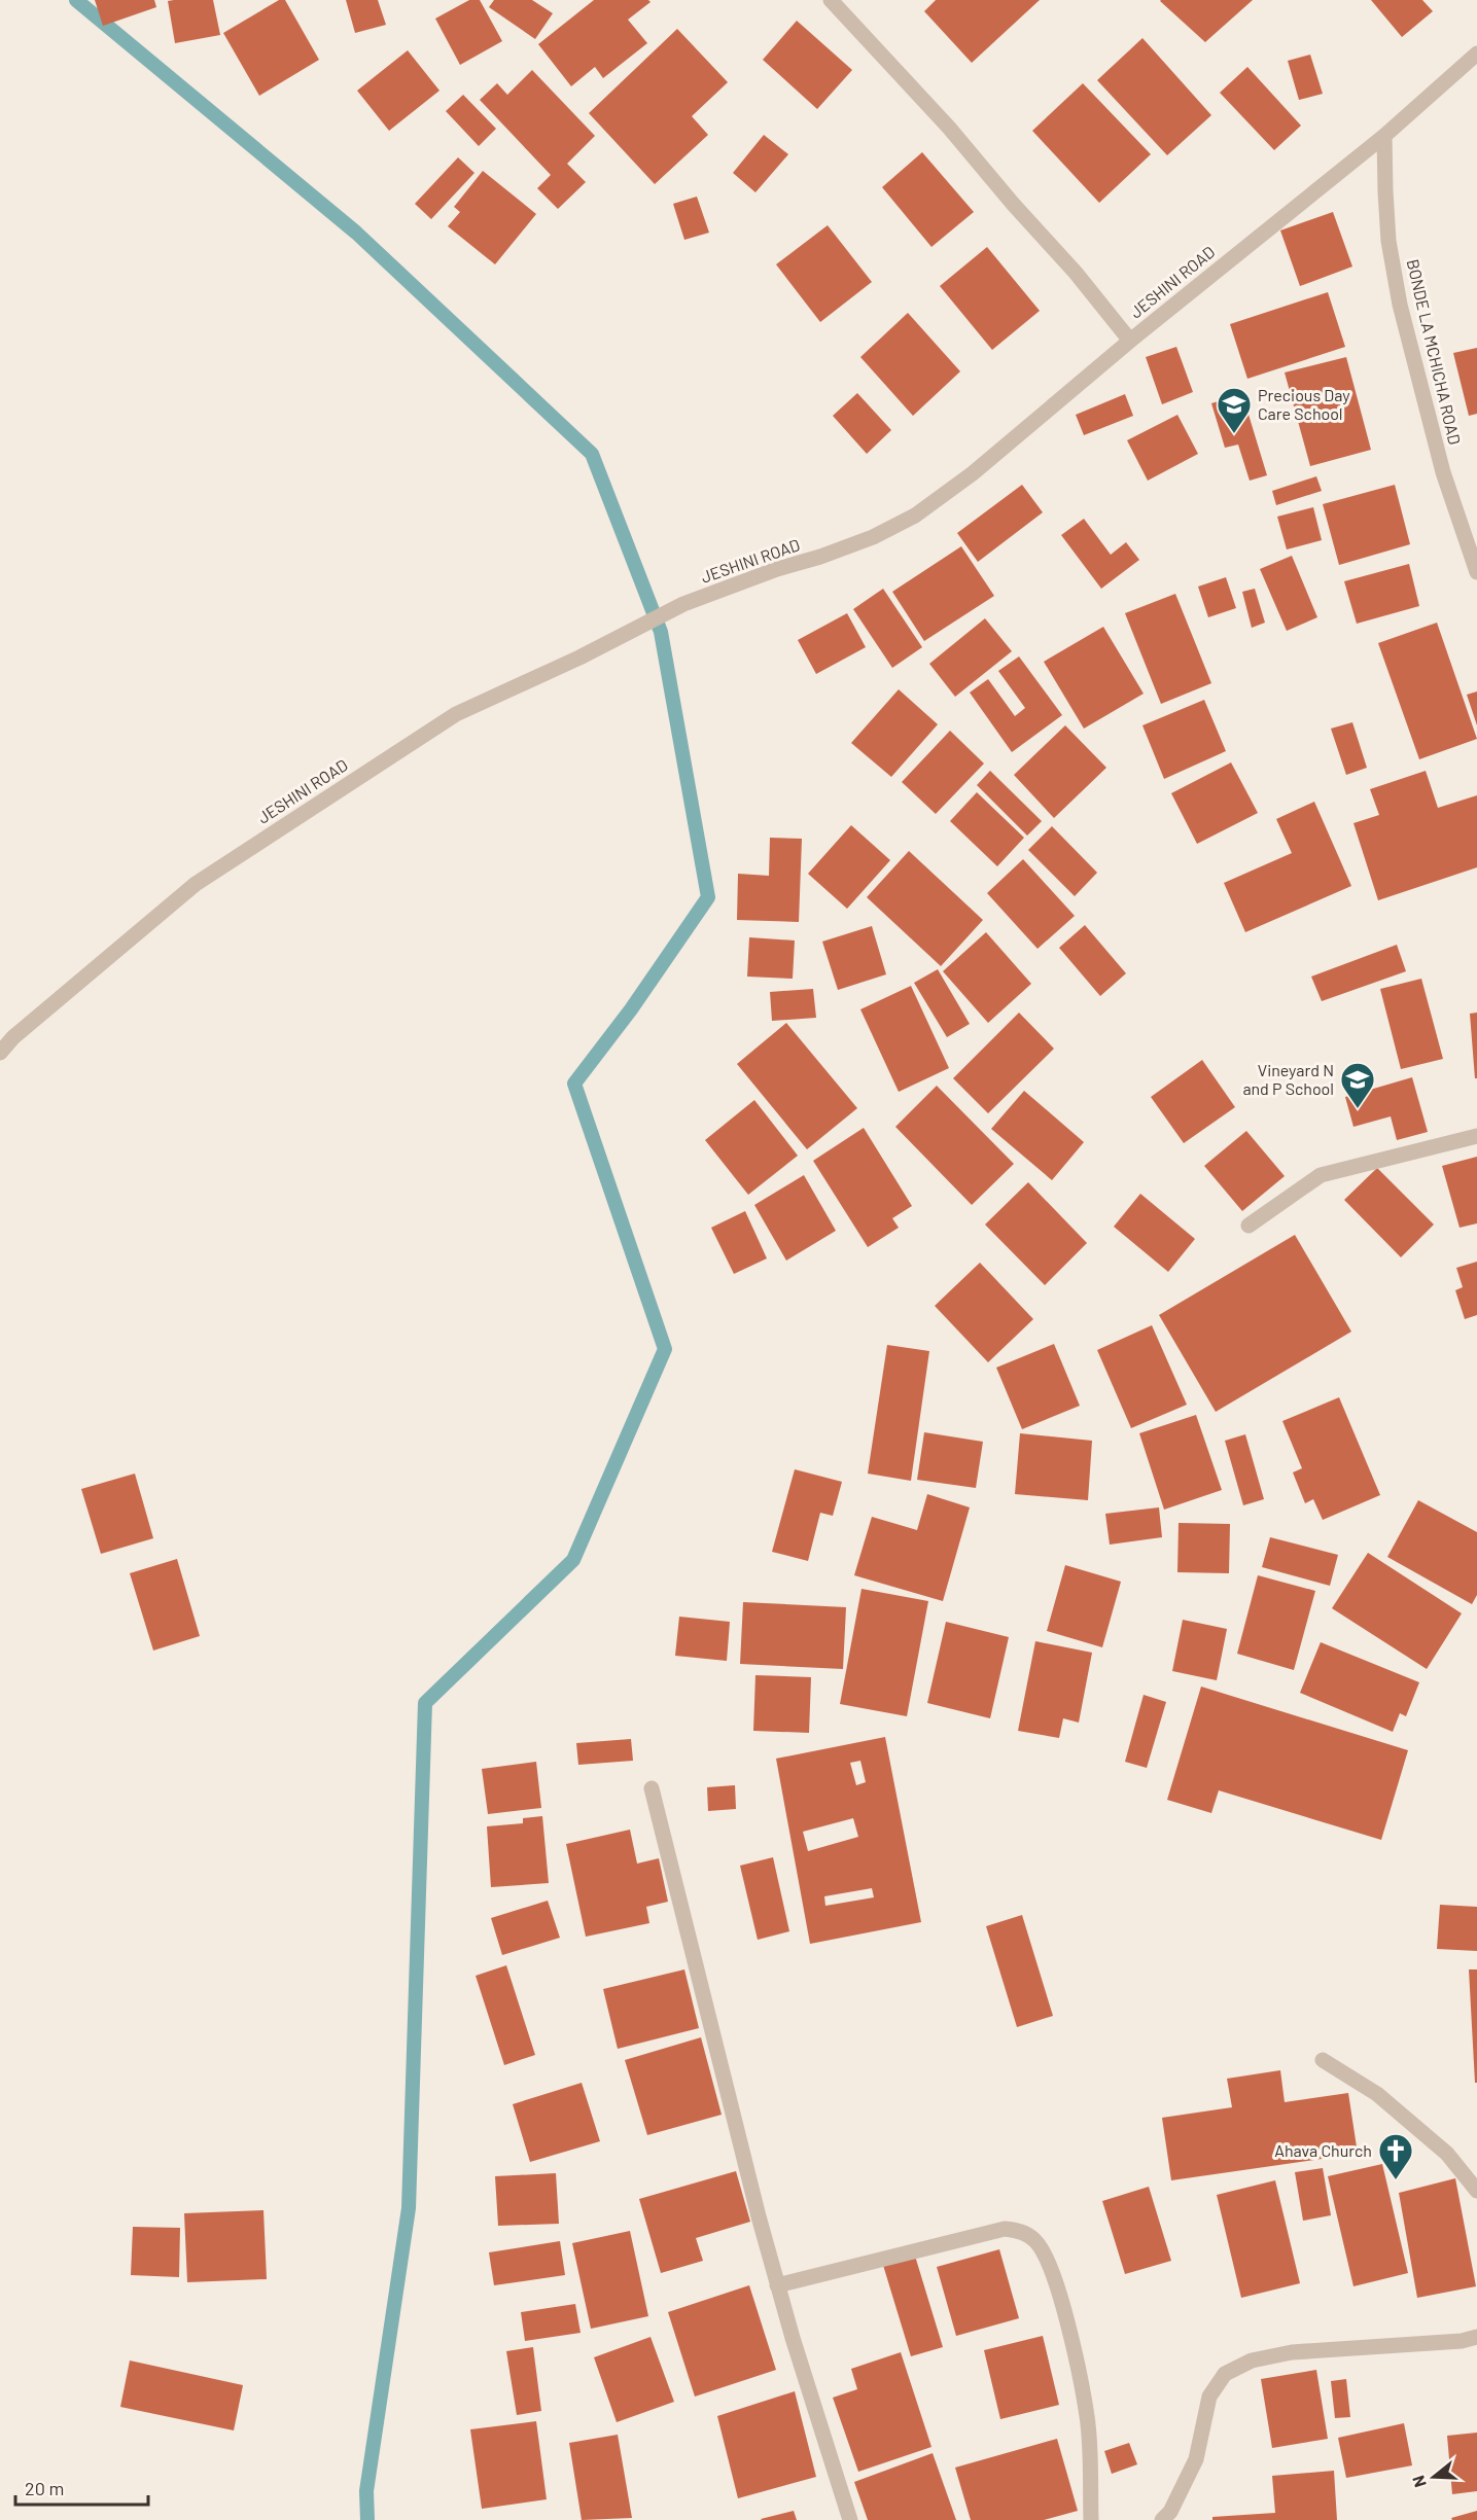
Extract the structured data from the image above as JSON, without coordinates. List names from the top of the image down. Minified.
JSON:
{"streets":{"street":["JESHINI ROAD","BONDE LA MCHICHA ROAD"]},"crossings":[["JESHINI ROAD","BONDE LA MCHICHA ROAD"]],"places":{"school or university":["Precious Day Care School","Vineyard N and P School"],"church":["Ahava Church"]},"scale_bar":"20 m","north":"left"}
